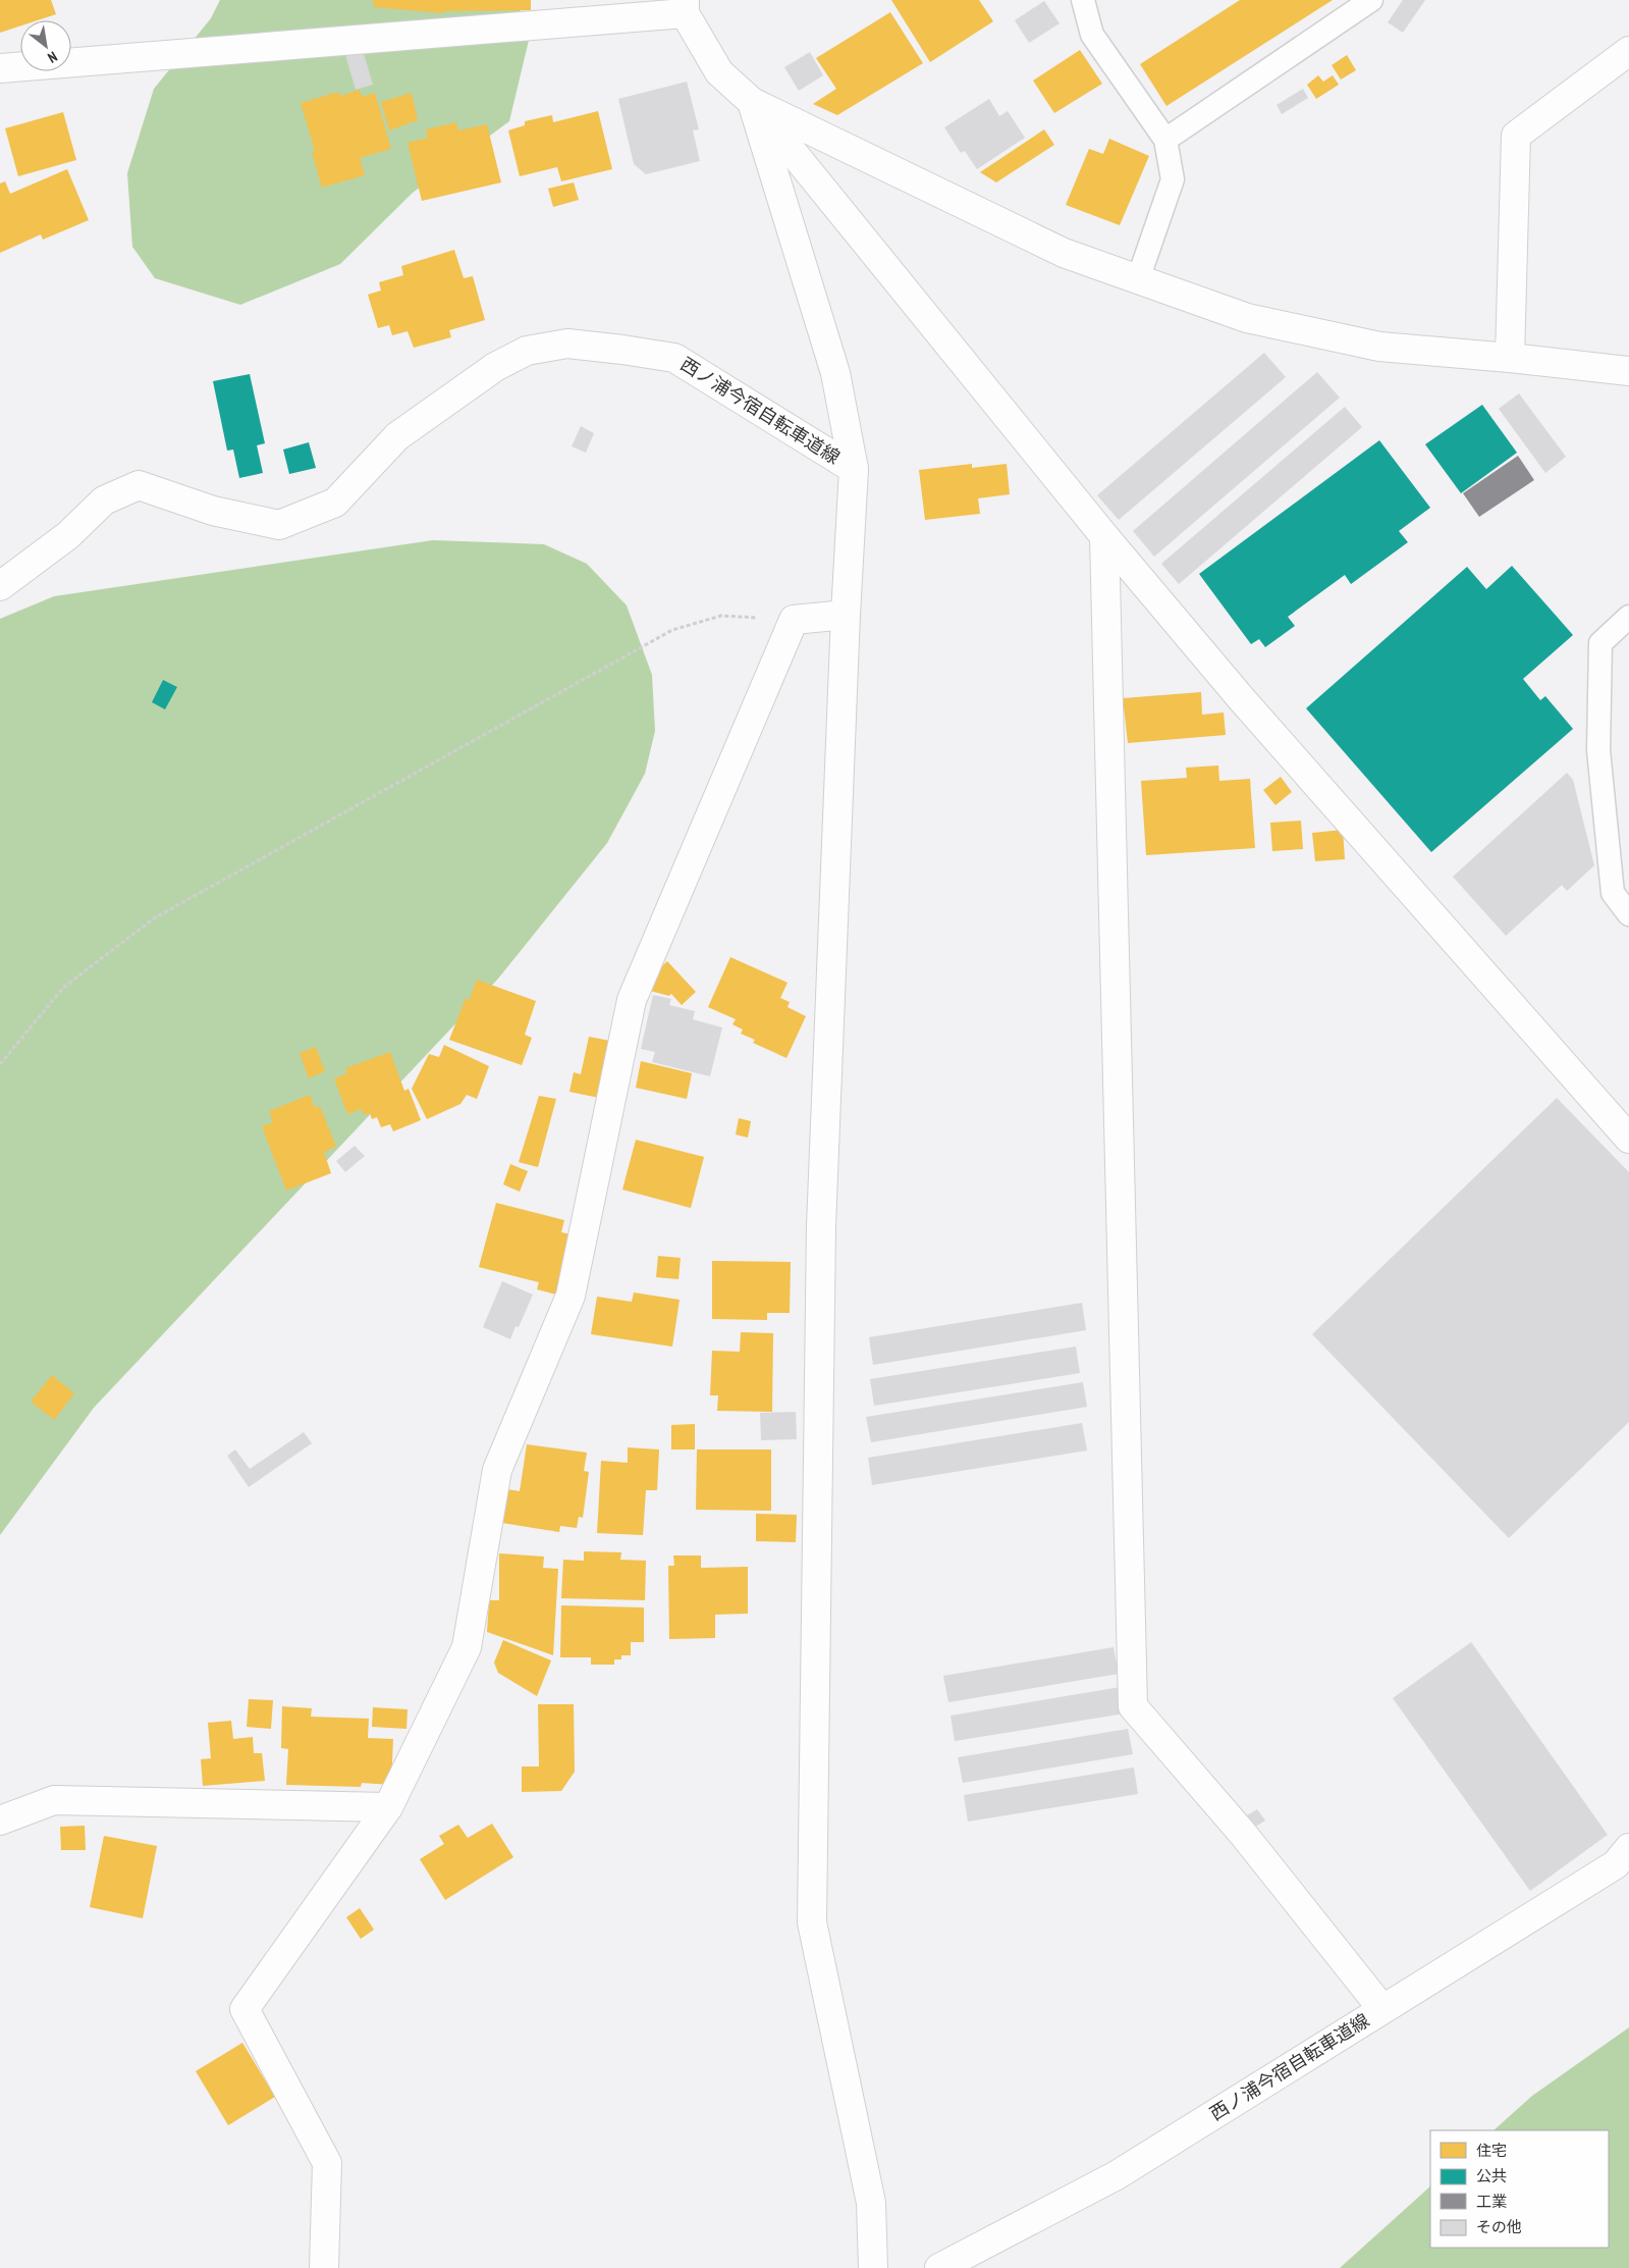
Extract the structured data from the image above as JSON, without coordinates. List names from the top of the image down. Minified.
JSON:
{"streets":{"street":["西ノ浦今宿自転車道線"]},"legend":["住宅","公共","工業","その他"],"north":"bottom right"}
